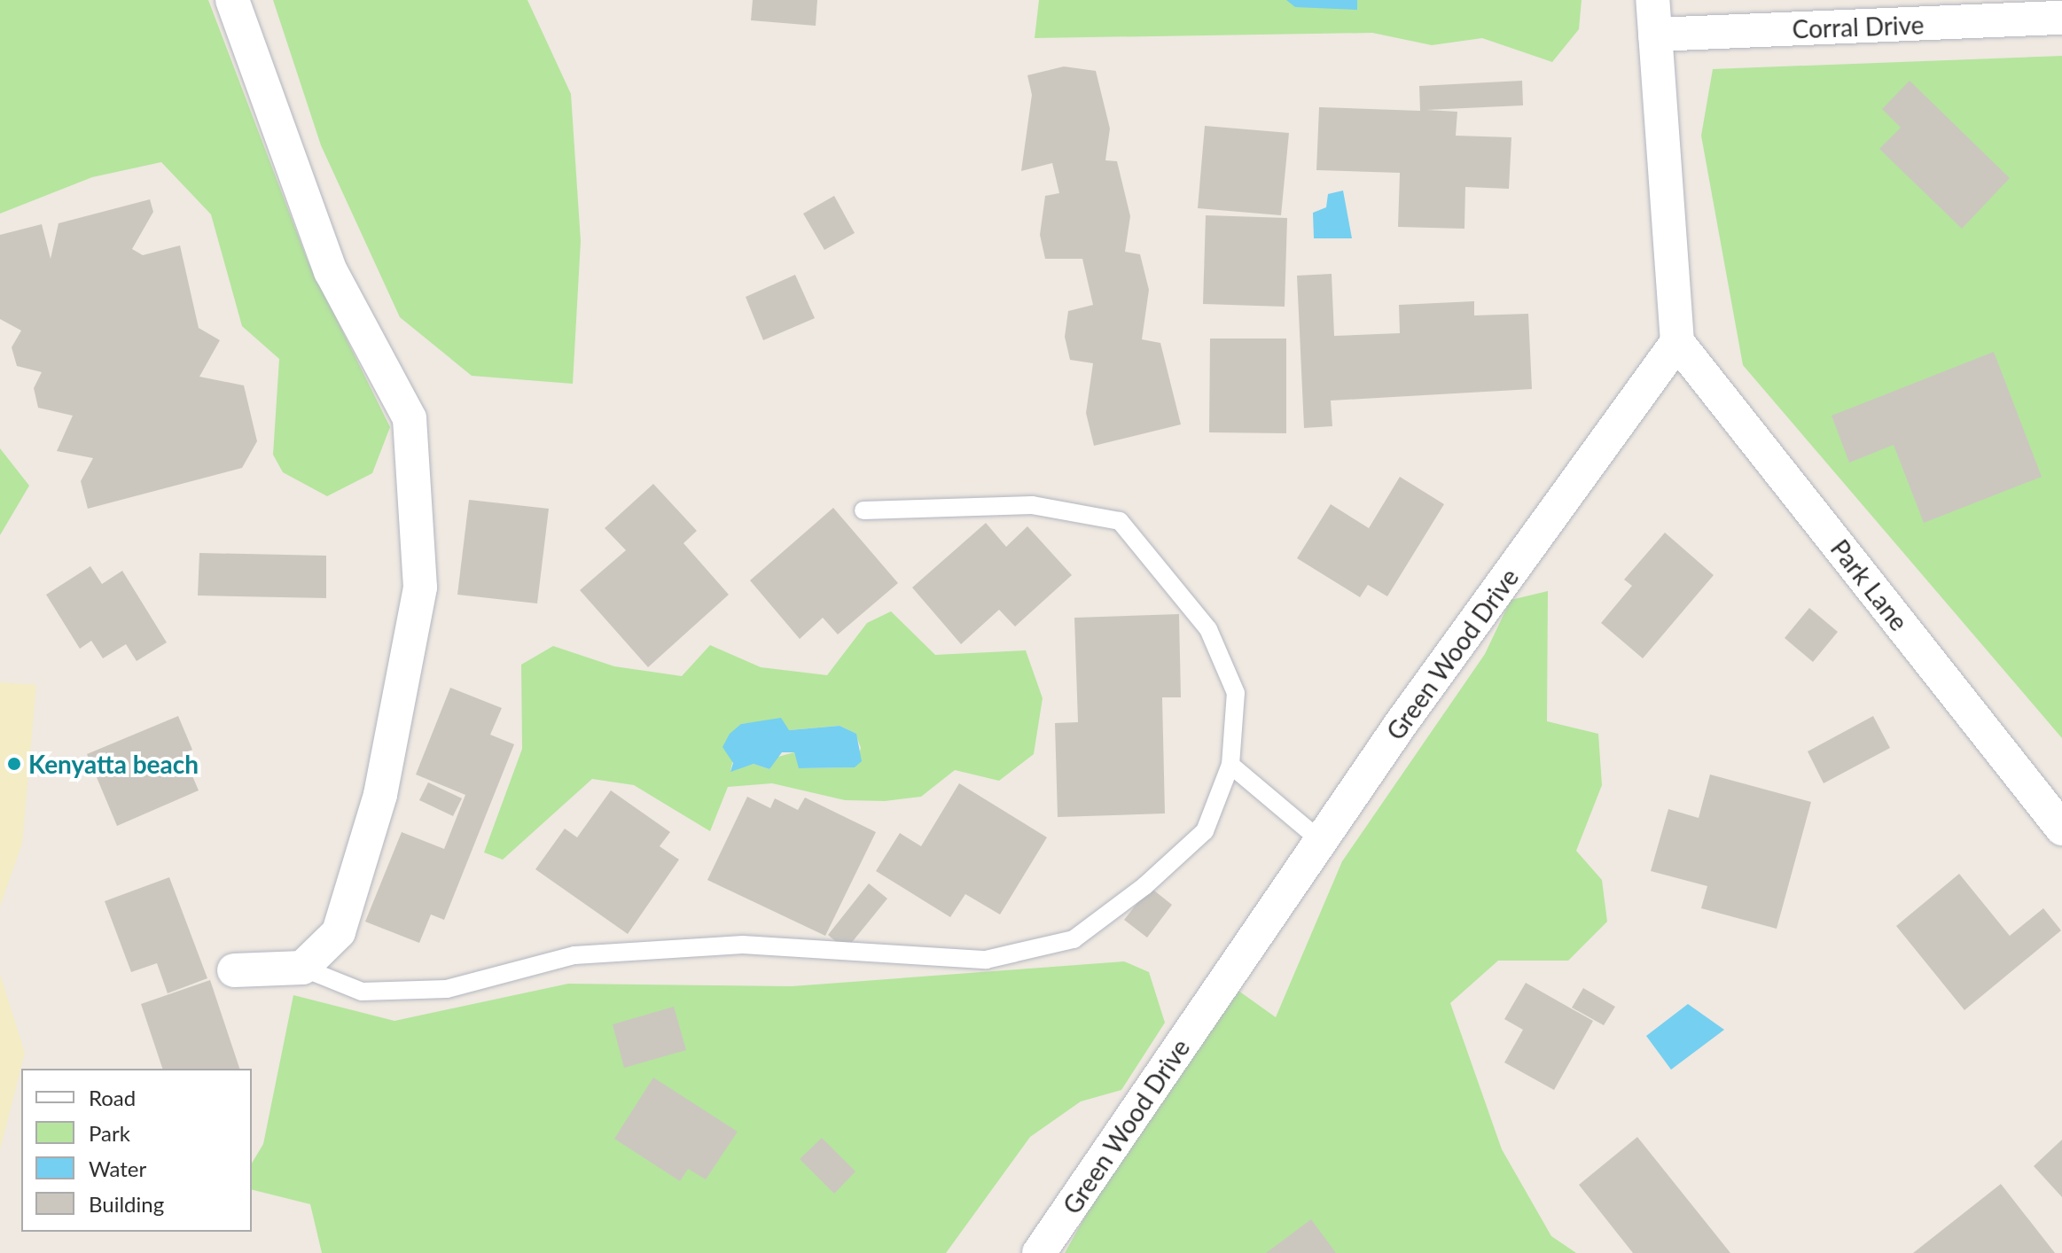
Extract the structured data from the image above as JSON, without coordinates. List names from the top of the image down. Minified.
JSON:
{"streets":{"street":["Corral Drive","Park Lane","Green Wood Drive"]},"crossings":[["Park Lane","Green Wood Drive"]],"places":["Kenyatta beach"],"legend":["Road","Park","Water","Building"]}
